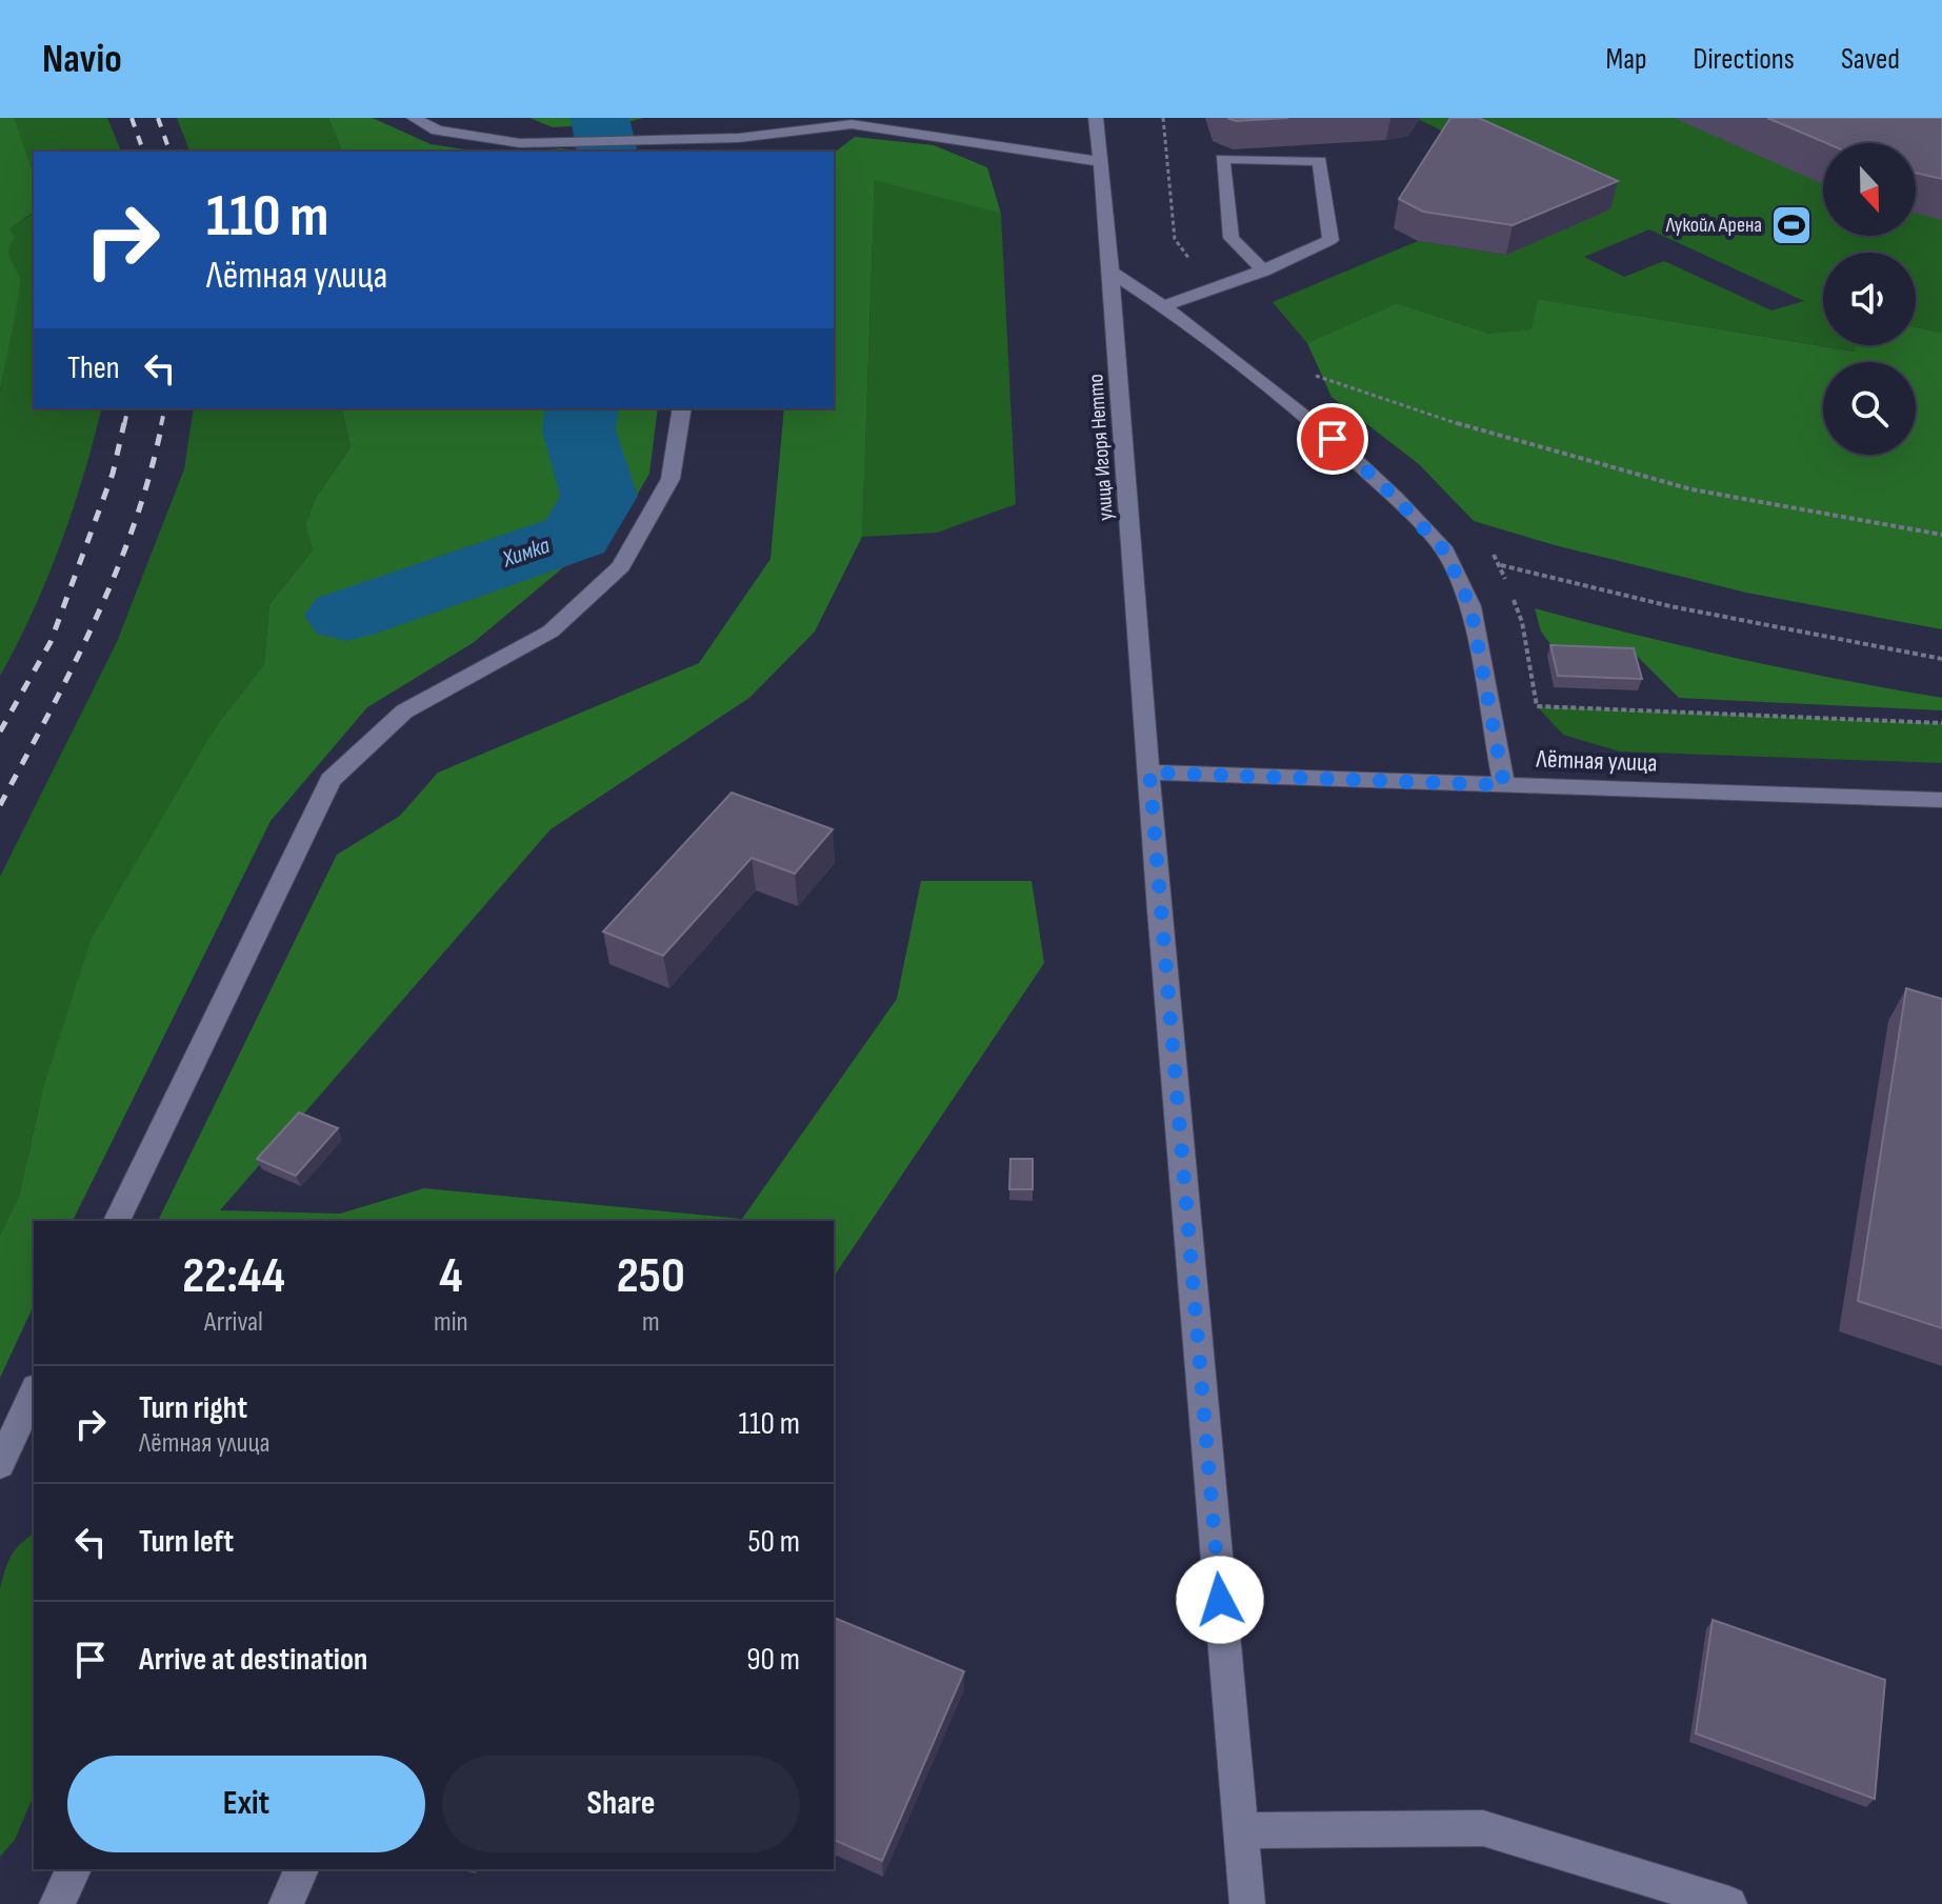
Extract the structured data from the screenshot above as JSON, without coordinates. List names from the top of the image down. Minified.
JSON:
{"streets":{"street":["улица Игоря Нетто","Лётная улица"]},"crossings":[["улица Игоря Нетто","Лётная улица"]],"water":["Химка"],"places":{"sports":["Лукойл Арена"]},"north":"bottom","page":{"header":"Navio","nav":["Map","Directions","Saved"],"turn":["110 m","Лётная улица"],"then":"Then","eta":["22:44","Arrival","4","min","250","m"],"list":[{"name":"Turn right","note":"Лётная улица","value":"110 m"},{"name":"Turn left","value":"50 m"},{"name":"Arrive at destination","value":"90 m"}],"buttons":["Exit","Share"]}}
